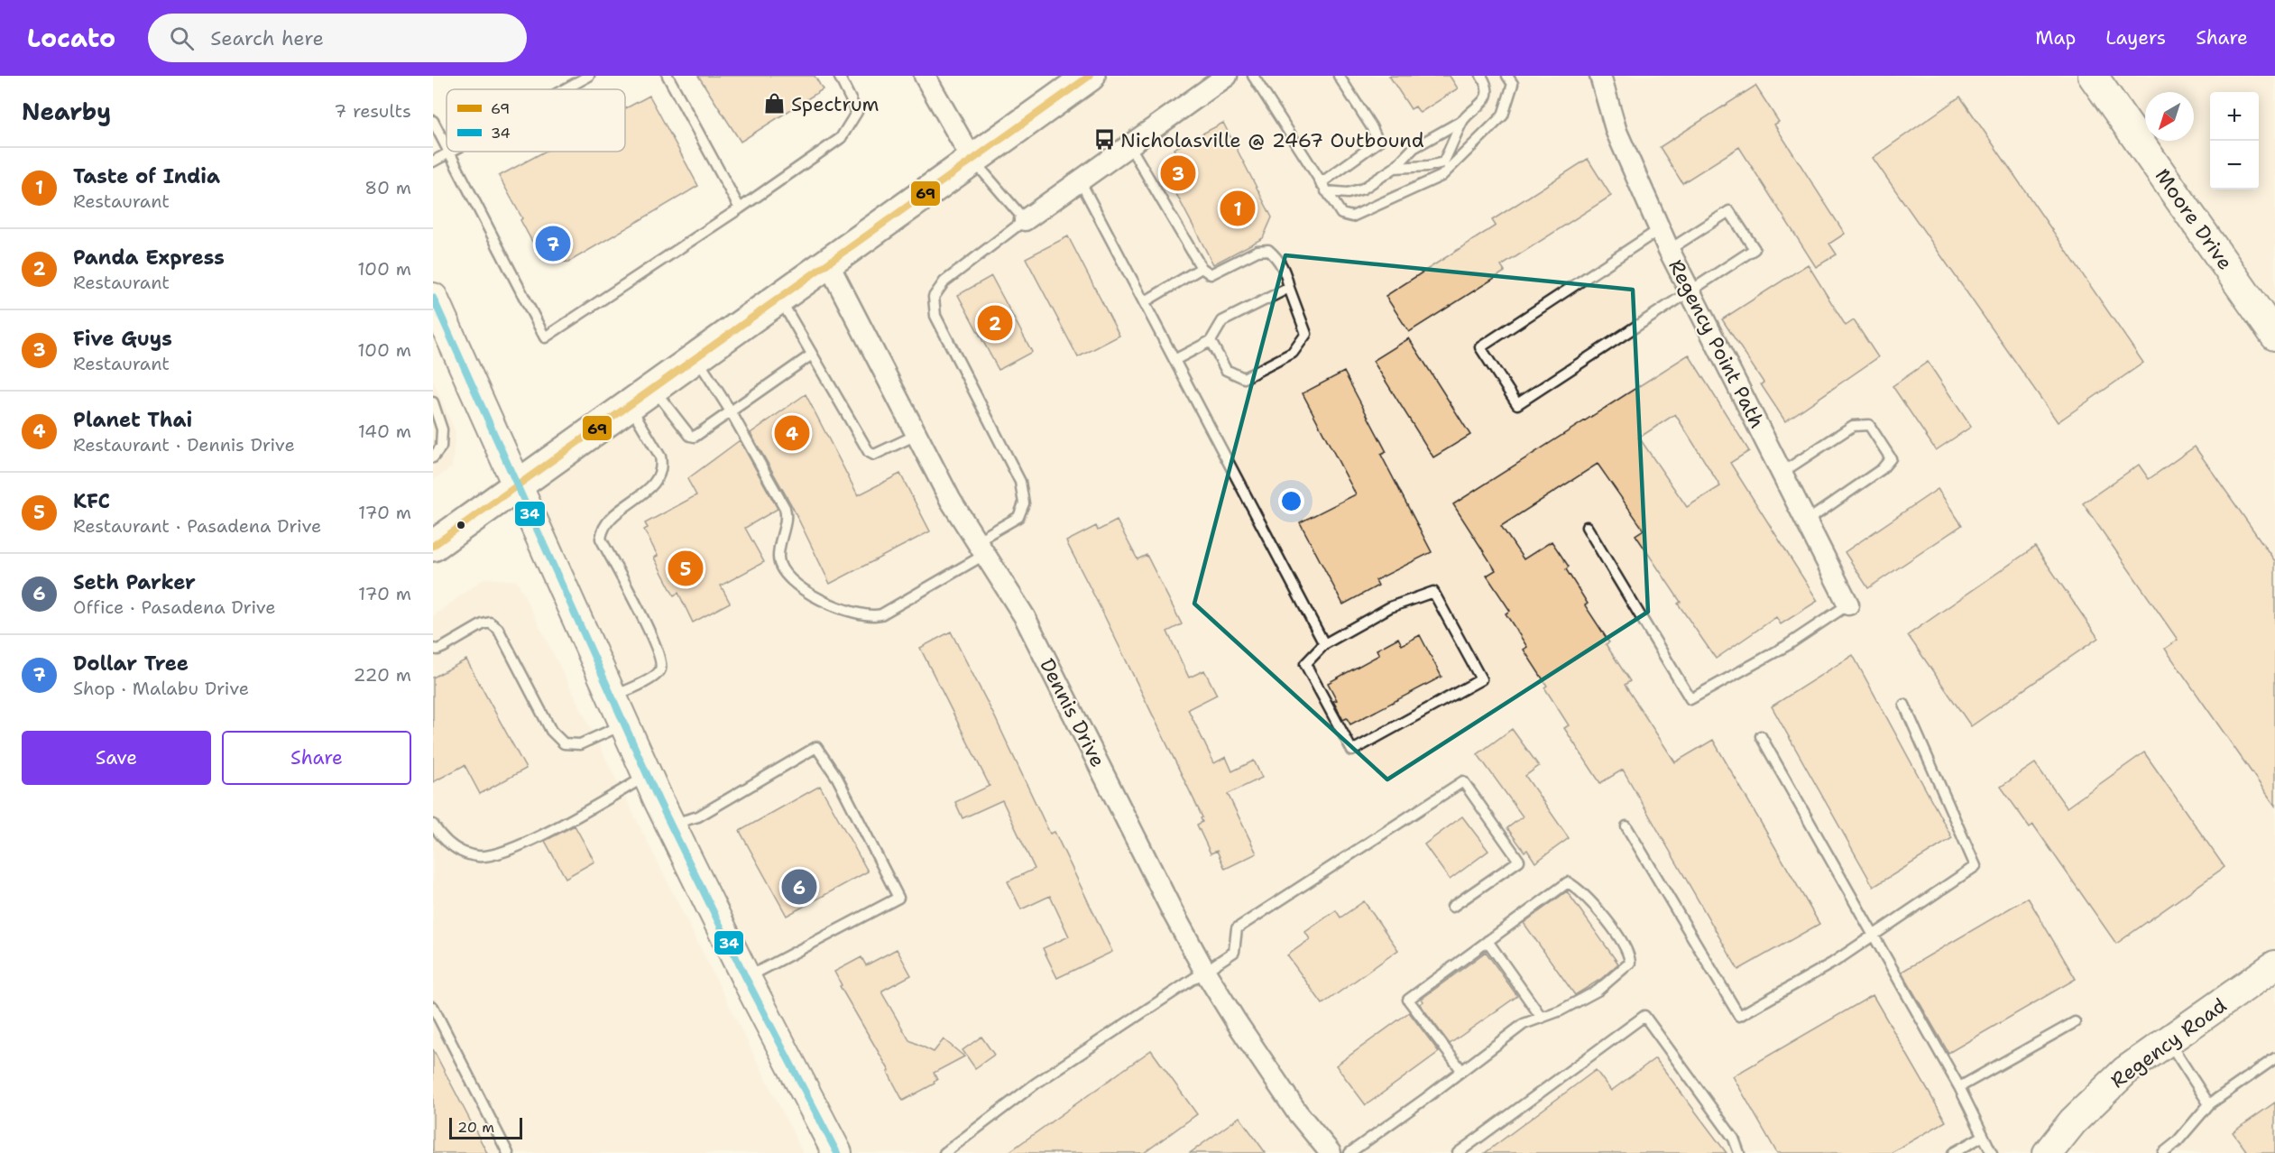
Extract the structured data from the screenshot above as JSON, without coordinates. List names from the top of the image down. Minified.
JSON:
{"streets":{"street":["Moore Drive","Regency Point Path","Dennis Drive","Regency Road"]},"places":{"shop":["Spectrum"],"bus stop":["Nicholasville @ 2467 Outbound"]},"lines":["transit line 69","transit line 34"],"legend":["69","34"],"scale_bar":"20 m","north":"bottom left","page":{"header":"Locato","search":"Search here","nav":["Map","Layers","Share"],"heading":["Nearby","7 results"],"map_buttons":["+","−"],"list":[{"mark":"1","name":"Taste of India","note":"Restaurant","value":"80 m"},{"mark":"2","name":"Panda Express","note":"Restaurant","value":"100 m"},{"mark":"3","name":"Five Guys","note":"Restaurant","value":"100 m"},{"mark":"4","name":"Planet Thai","note":"Restaurant · Dennis Drive","value":"140 m"},{"mark":"5","name":"KFC","note":"Restaurant · Pasadena Drive","value":"170 m"},{"mark":"6","name":"Seth Parker","note":"Office · Pasadena Drive","value":"170 m"},{"mark":"7","name":"Dollar Tree","note":"Shop · Malabu Drive","value":"220 m"}],"pins":["3","1","7","2","4","5","6"],"buttons":["Save","Share"],"scale":"20 m"}}
